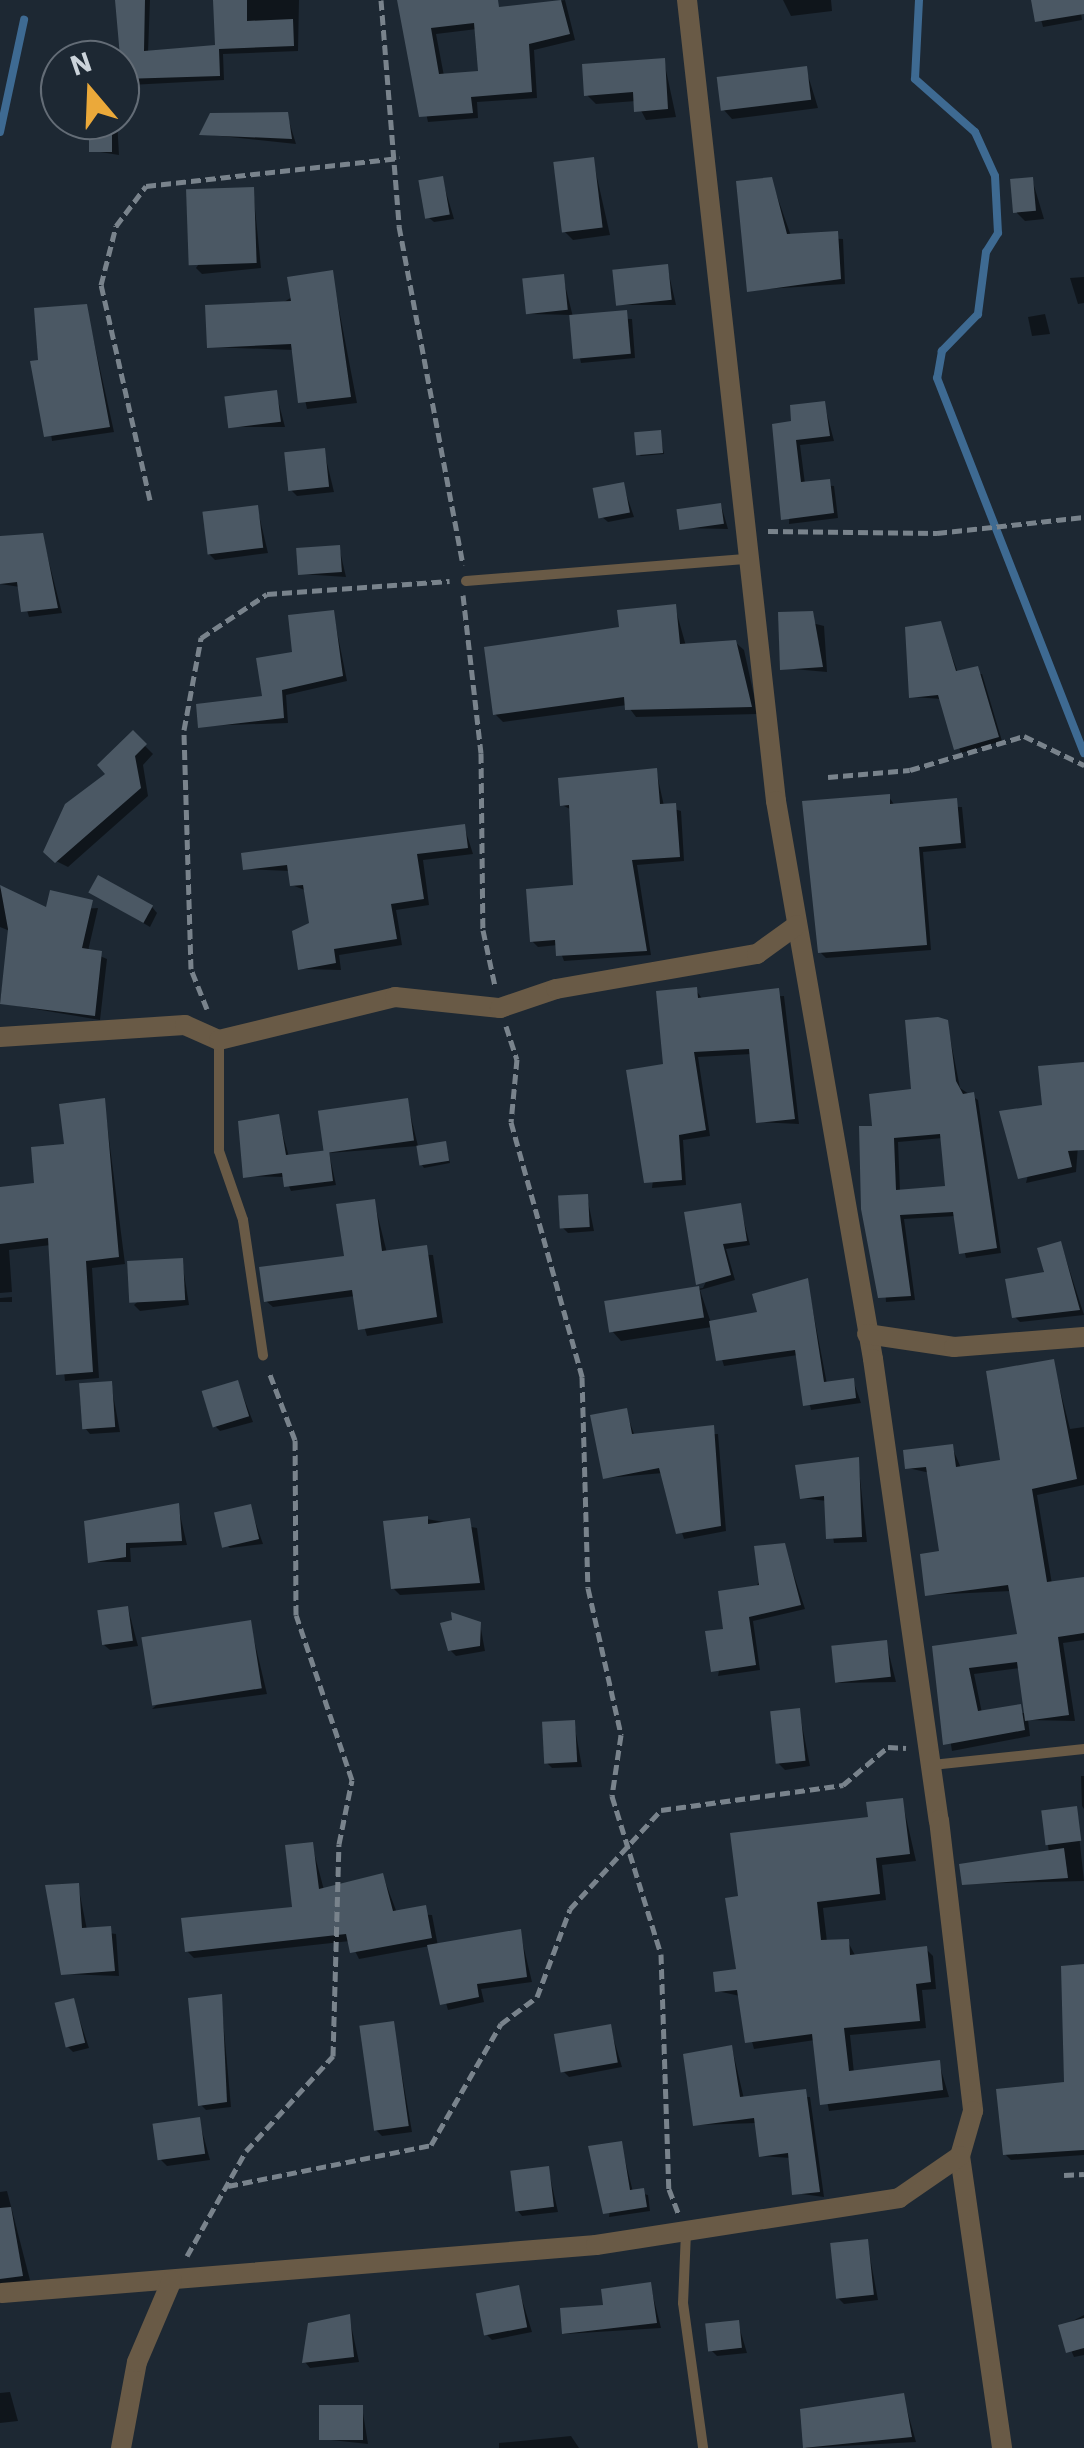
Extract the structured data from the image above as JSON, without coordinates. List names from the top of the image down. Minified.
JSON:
{"north":"top"}
